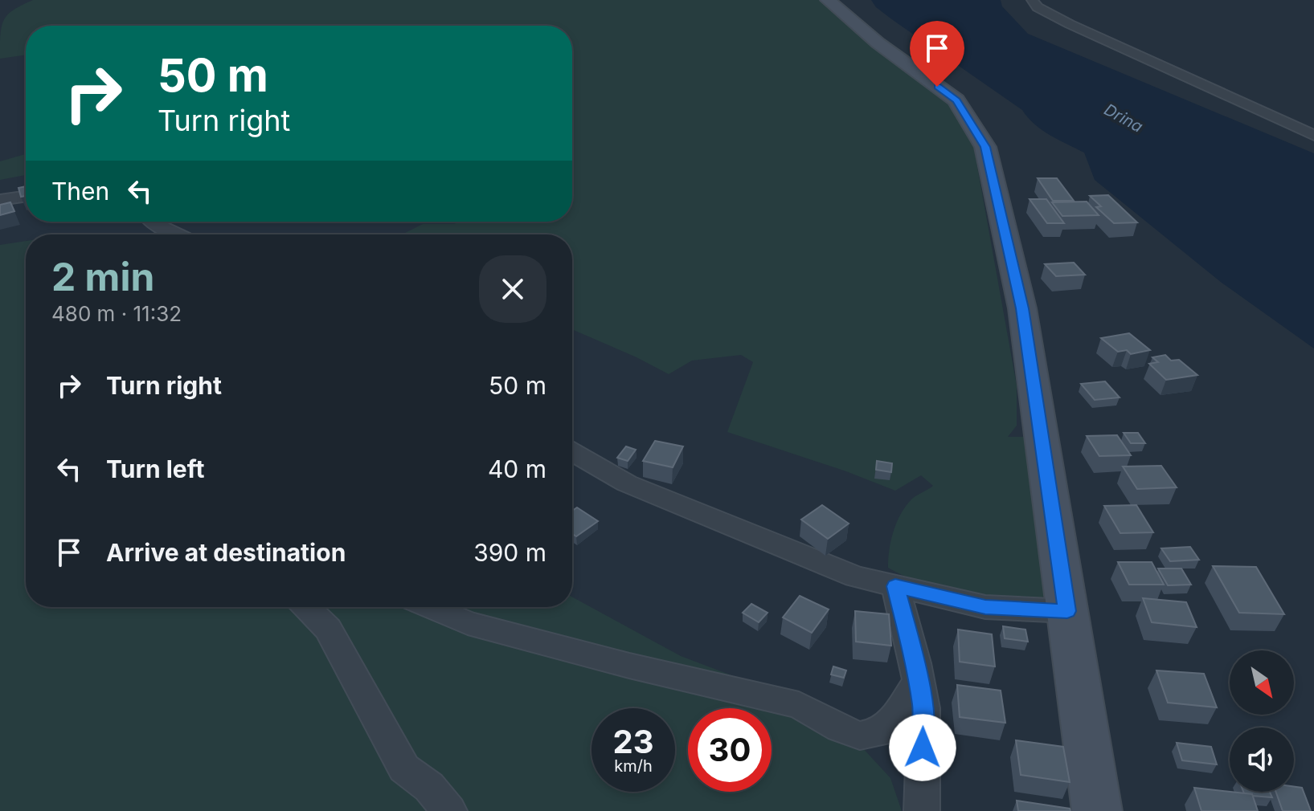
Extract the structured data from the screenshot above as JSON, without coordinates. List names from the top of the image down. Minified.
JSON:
{"water":["Drina"],"north":"bottom right","page":{"turn":["50 m","Turn right"],"then":"Then","heading":["2 min","480 m · 11:32"],"list":[{"name":"Turn right","value":"50 m"},{"name":"Turn left","value":"40 m"},{"name":"Arrive at destination","value":"390 m"}],"speed":"23 km/h","limit":"30"}}
